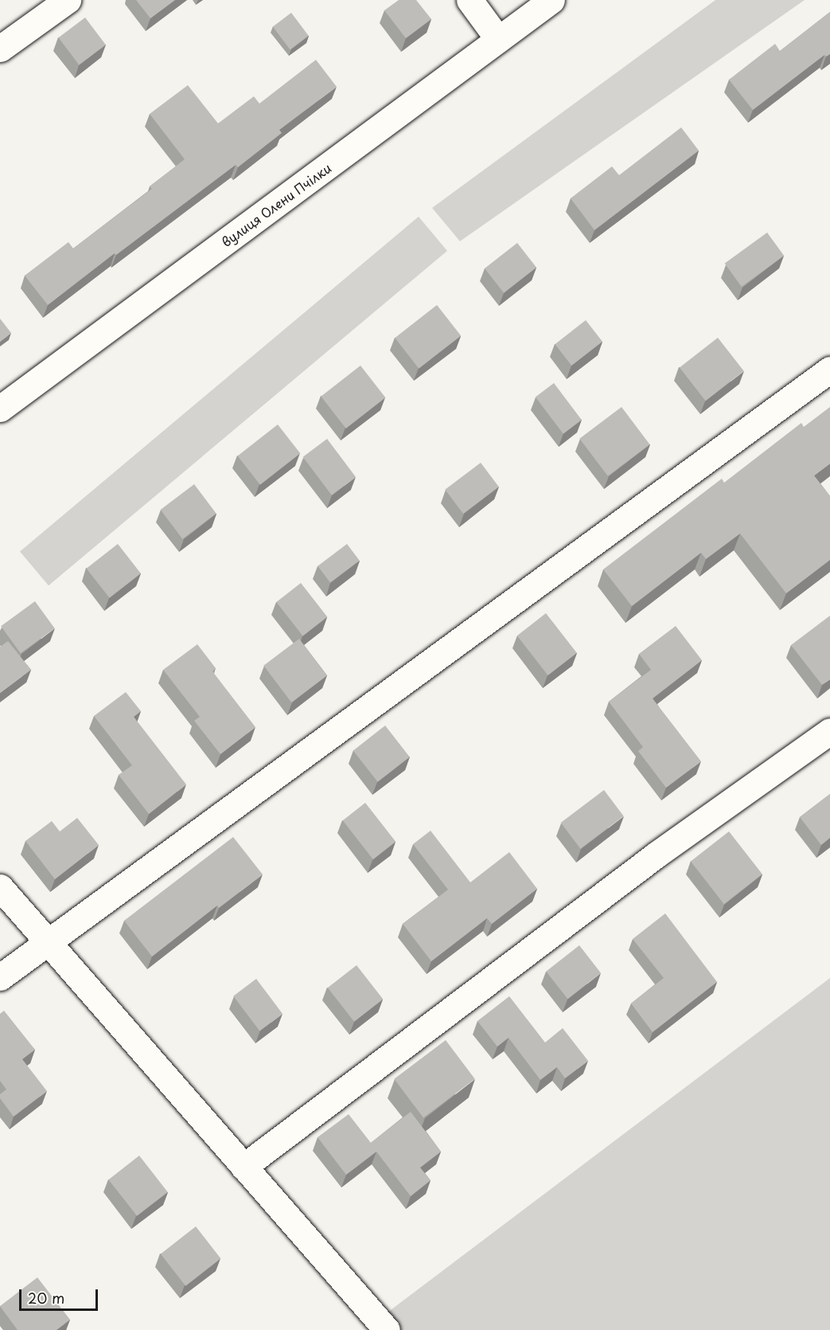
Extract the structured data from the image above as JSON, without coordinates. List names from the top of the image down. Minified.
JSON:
{"streets":{"street":["вулиця Олени Пчілки"]},"scale_bar":"20 m"}
